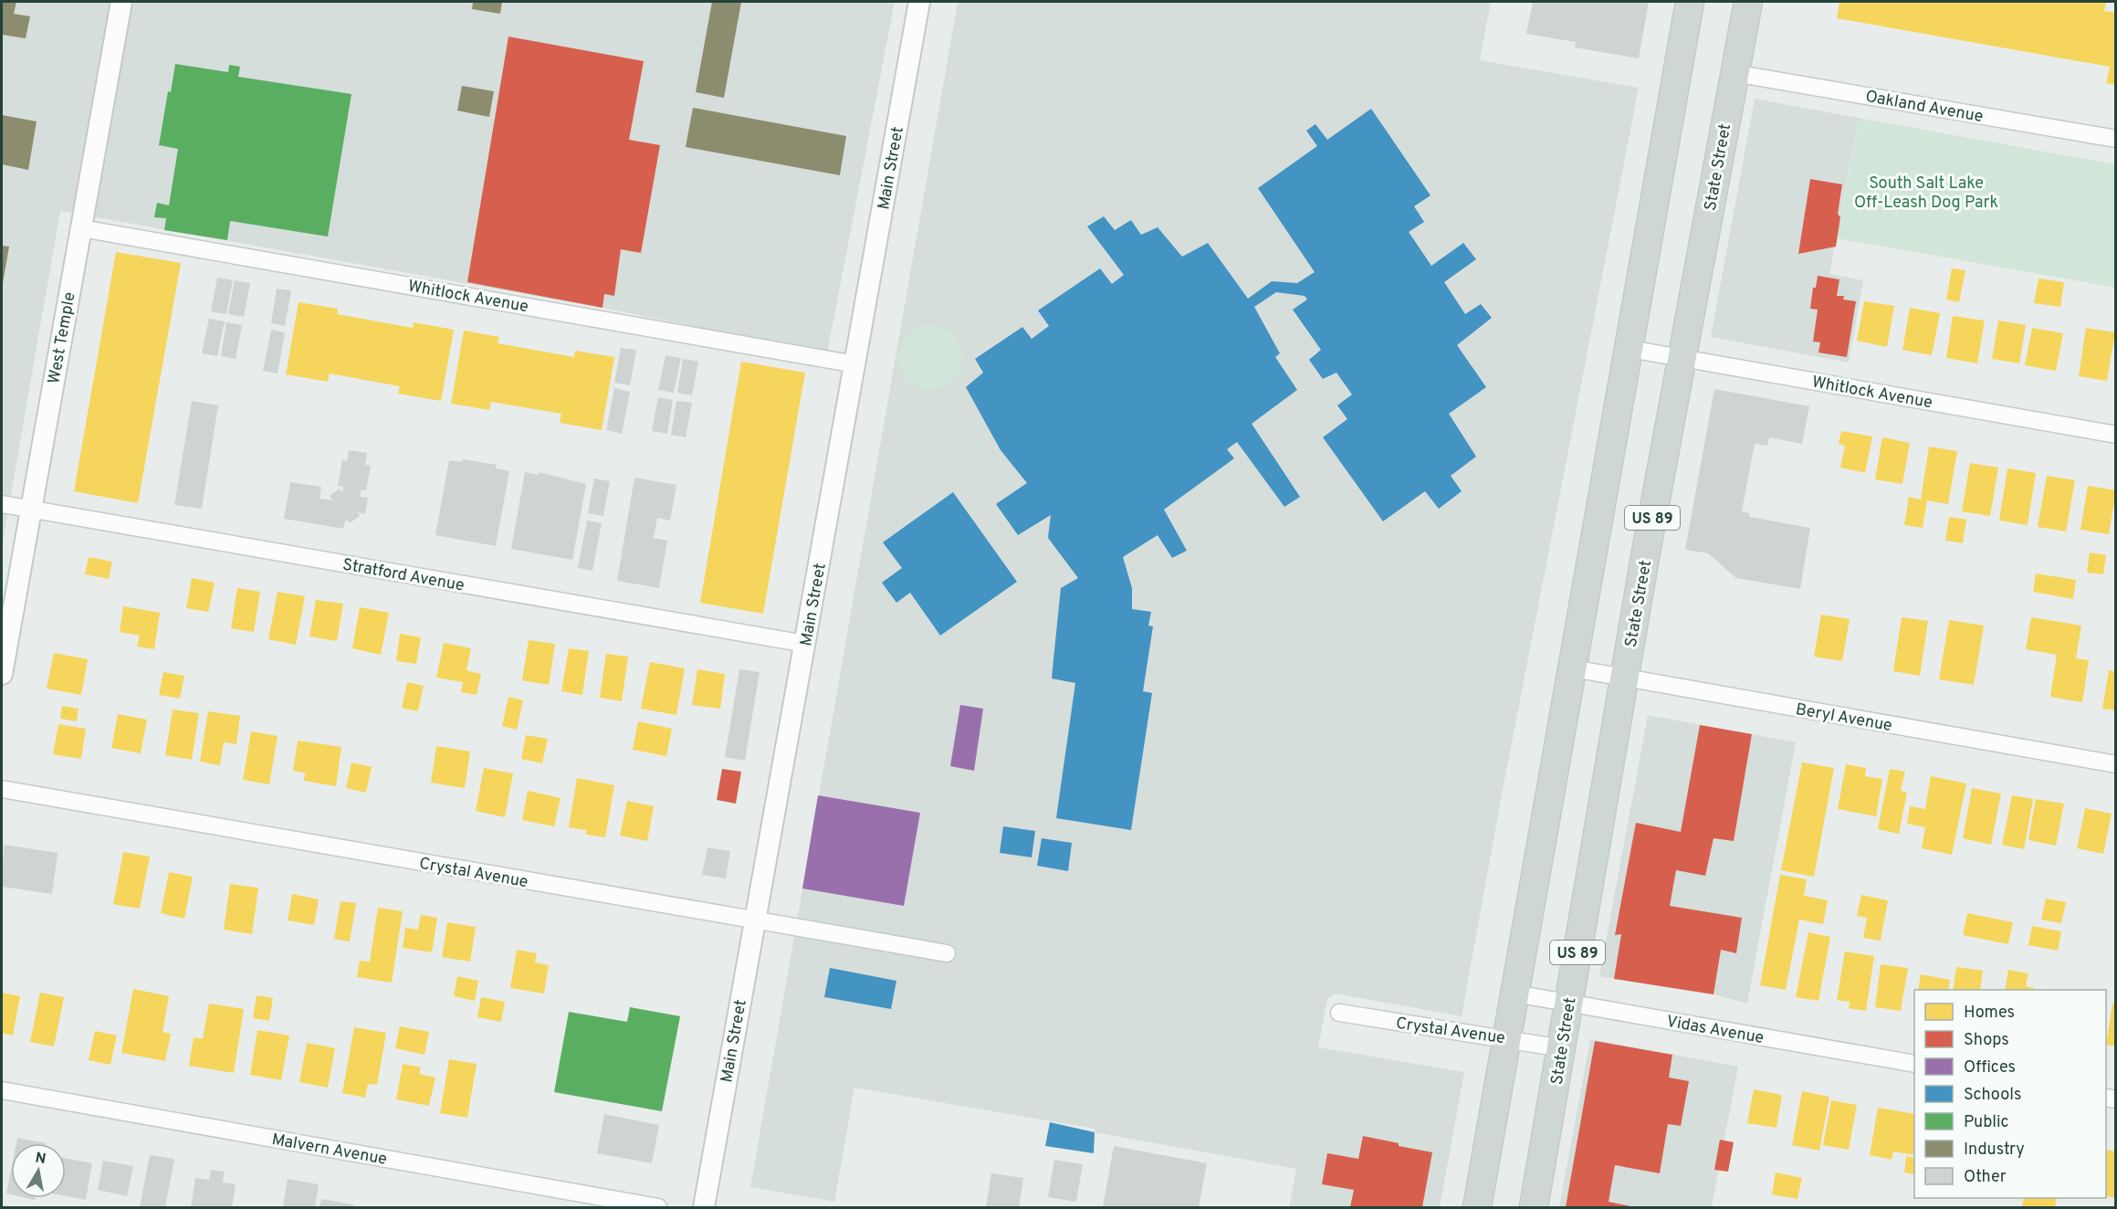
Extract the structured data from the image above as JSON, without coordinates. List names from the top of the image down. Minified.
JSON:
{"streets":{"main road":["State Street","US 89"],"street":["Oakland Avenue","Main Street","Whitlock Avenue","West Temple","Stratford Avenue","Beryl Avenue","Crystal Avenue","Vidas Avenue","Malvern Avenue"]},"crossings":[["Oakland Avenue","State Street"],["State Street","Whitlock Avenue"],["State Street","Beryl Avenue"],["State Street","Crystal Avenue"],["State Street","Vidas Avenue"],["Main Street","Whitlock Avenue"],["Main Street","Stratford Avenue"],["Main Street","Crystal Avenue"],["Whitlock Avenue","West Temple"],["Whitlock Avenue","US 89"],["West Temple","Stratford Avenue"],["US 89","Beryl Avenue"],["US 89","Crystal Avenue"],["US 89","Vidas Avenue"]],"parks":["South Salt Lake Off-Leash Dog Park"],"legend":["Homes","Shops","Offices","Schools","Public","Industry","Other"],"north":"top"}
